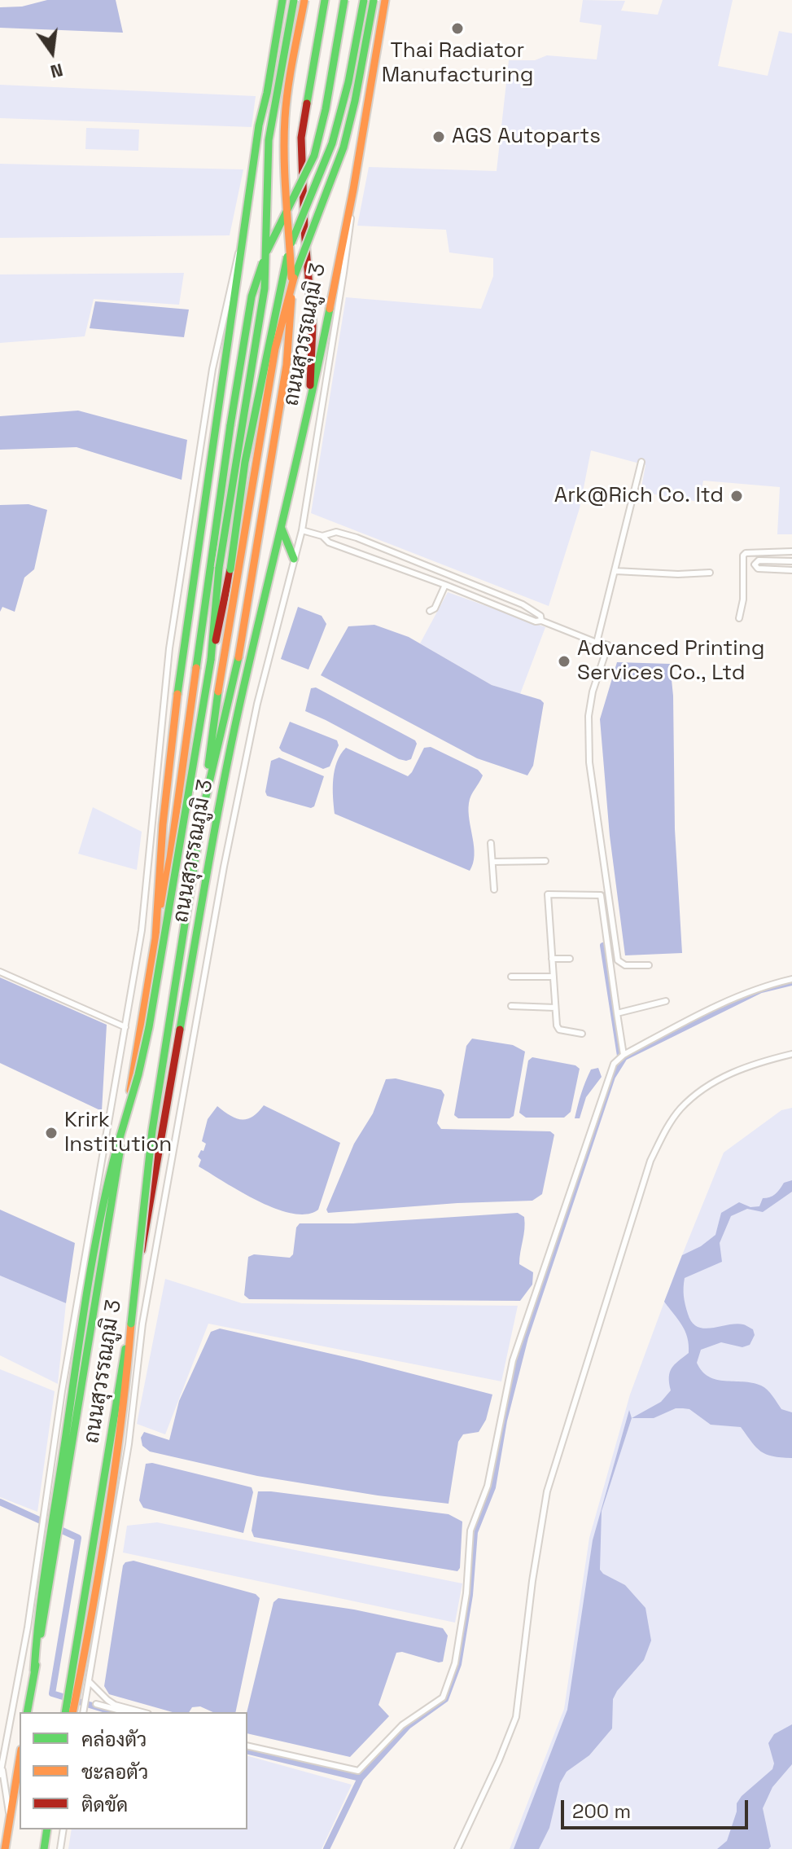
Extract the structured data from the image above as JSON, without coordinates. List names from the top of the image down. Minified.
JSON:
{"streets":{"main road":["ถนนสุวรรณภูมิ 3"]},"places":["Thai Radiator Manufacturing","AGS Autoparts","Ark@Rich Co. ltd","Advanced Printing Services Co., Ltd","Krirk Institution"],"legend":["คล่องตัว","ชะลอตัว","ติดขัด"],"scale_bar":"200 m","north":"bottom"}
